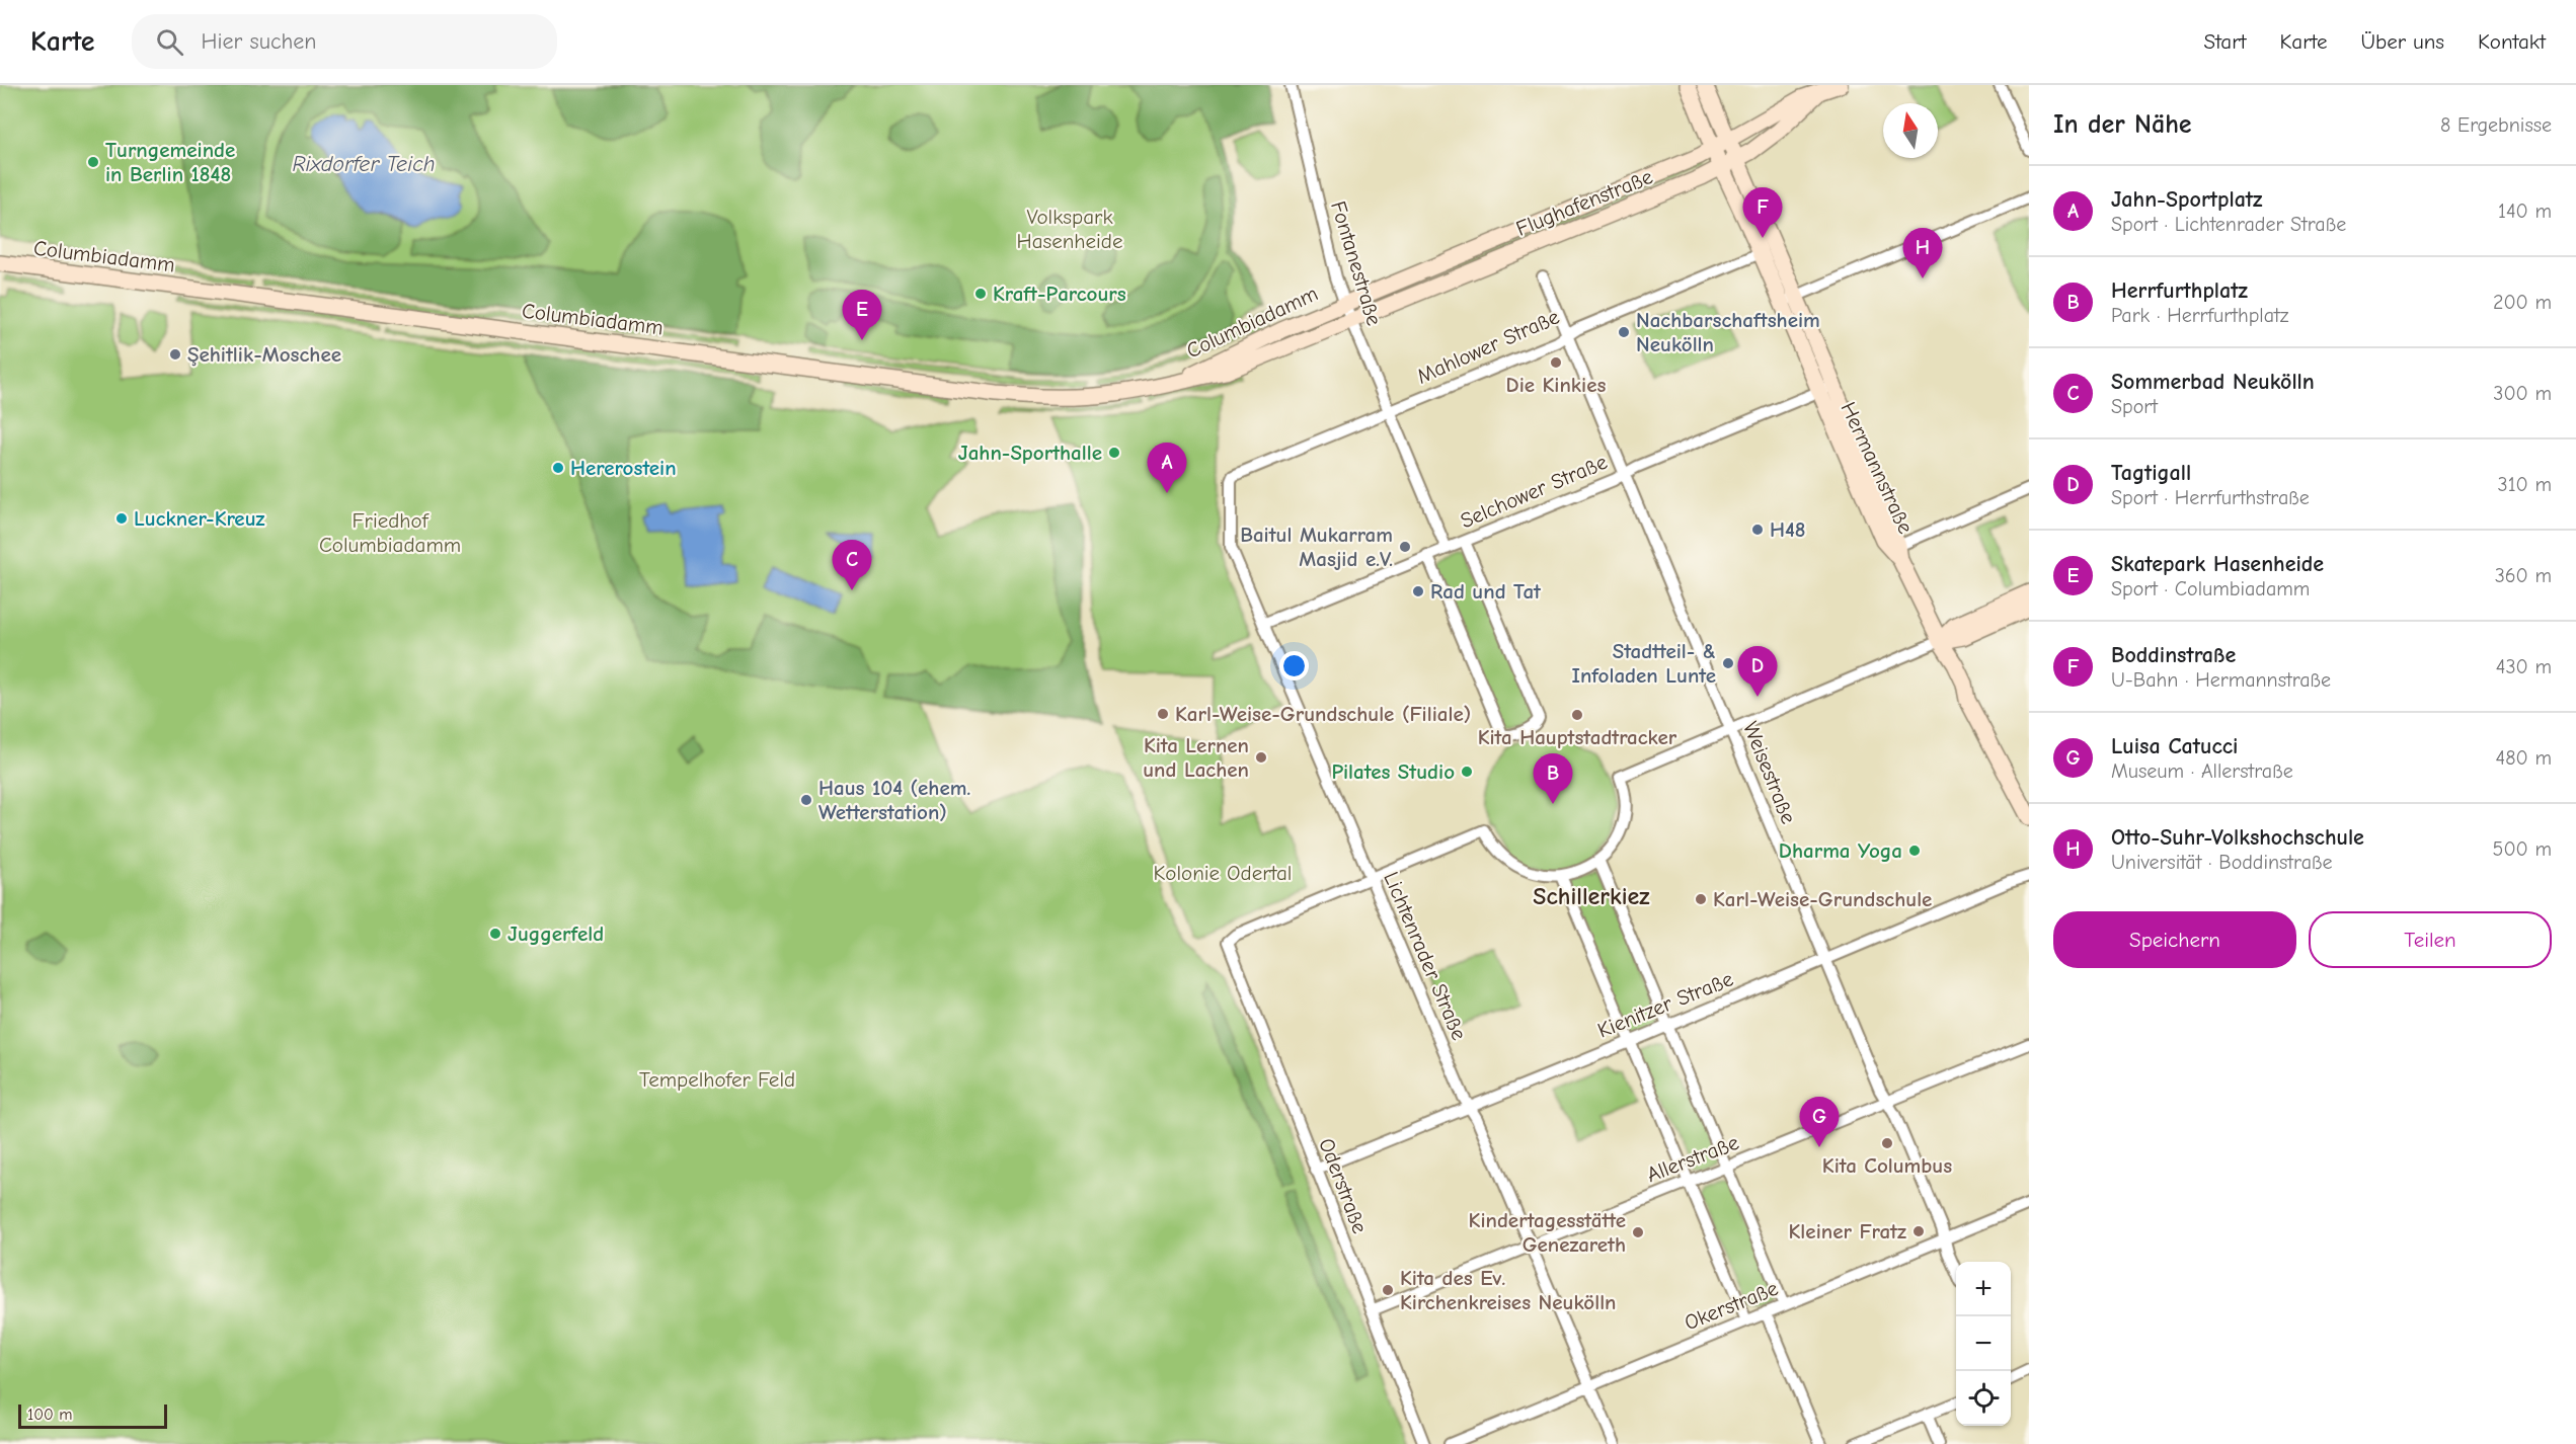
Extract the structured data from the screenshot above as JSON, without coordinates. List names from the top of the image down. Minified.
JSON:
{"streets":{"main road":["Flughafenstraße","Columbiadamm","Hermannstraße"],"street":["Fontanestraße","Mahlower Straße","Selchower Straße","Weisestraße","Lichtenrader Straße","Kienitzer Straße","Allerstraße","Oderstraße","Okerstraße"]},"crossings":[["Flughafenstraße","Columbiadamm"],["Flughafenstraße","Fontanestraße"],["Flughafenstraße","Hermannstraße"],["Columbiadamm","Fontanestraße"],["Fontanestraße","Mahlower Straße"],["Fontanestraße","Selchower Straße"],["Mahlower Straße","Hermannstraße"],["Mahlower Straße","Weisestraße"],["Mahlower Straße","Lichtenrader Straße"],["Hermannstraße","Selchower Straße"],["Selchower Straße","Weisestraße"],["Selchower Straße","Lichtenrader Straße"],["Weisestraße","Kienitzer Straße"],["Weisestraße","Allerstraße"],["Weisestraße","Okerstraße"],["Lichtenrader Straße","Kienitzer Straße"],["Lichtenrader Straße","Allerstraße"],["Lichtenrader Straße","Oderstraße"],["Lichtenrader Straße","Okerstraße"],["Kienitzer Straße","Oderstraße"],["Allerstraße","Oderstraße"]],"districts":["Schillerkiez"],"water":["Rixdorfer Teich"],"parks":["Volkspark Hasenheide","Friedhof Columbiadamm","Kolonie Odertal","Tempelhofer Feld"],"places":["Turngemeinde in Berlin 1848","Kraft-Parcours","Nachbarschaftsheim Neukölln","Şehitlik-Moschee","Die Kinkies","Jahn-Sporthalle","Hererostein","Luckner-Kreuz","H48","Baitul Mukarram Masjid e.V.","Rad und Tat","Stadtteil- & Infoladen Lunte","Karl-Weise-Grundschule (Filiale)","Kita Hauptstadtracker","Kita Lernen und Lachen","Pilates Studio","Haus 104 (ehem. Wetterstation)","Dharma Yoga","Karl-Weise-Grundschule","Juggerfeld","Kita Columbus","Kleiner Fratz","Kindertagesstätte Genezareth","Kita des Ev. Kirchenkreises Neukölln"],"scale_bar":"100 m","north":"top","page":{"header":"Karte","search":"Hier suchen","nav":["Start","Karte","Über uns","Kontakt"],"heading":["In der Nähe","8 Ergebnisse"],"list":[{"mark":"A","name":"Jahn-Sportplatz","note":"Sport · Lichtenrader Straße","value":"140 m"},{"mark":"B","name":"Herrfurthplatz","note":"Park · Herrfurthplatz","value":"200 m"},{"mark":"C","name":"Sommerbad Neukölln","note":"Sport","value":"300 m"},{"mark":"D","name":"Tagtigall","note":"Sport · Herrfurthstraße","value":"310 m"},{"mark":"E","name":"Skatepark Hasenheide","note":"Sport · Columbiadamm","value":"360 m"},{"mark":"F","name":"Boddinstraße","note":"U-Bahn · Hermannstraße","value":"430 m"},{"mark":"G","name":"Luisa Catucci","note":"Museum · Allerstraße","value":"480 m"},{"mark":"H","name":"Otto-Suhr-Volkshochschule","note":"Universität · Boddinstraße","value":"500 m"}],"pins":["F","H","E","A","C","D","B","G"],"buttons":["Speichern","Teilen"],"map_buttons":["+","−"],"scale":"100 m"}}
